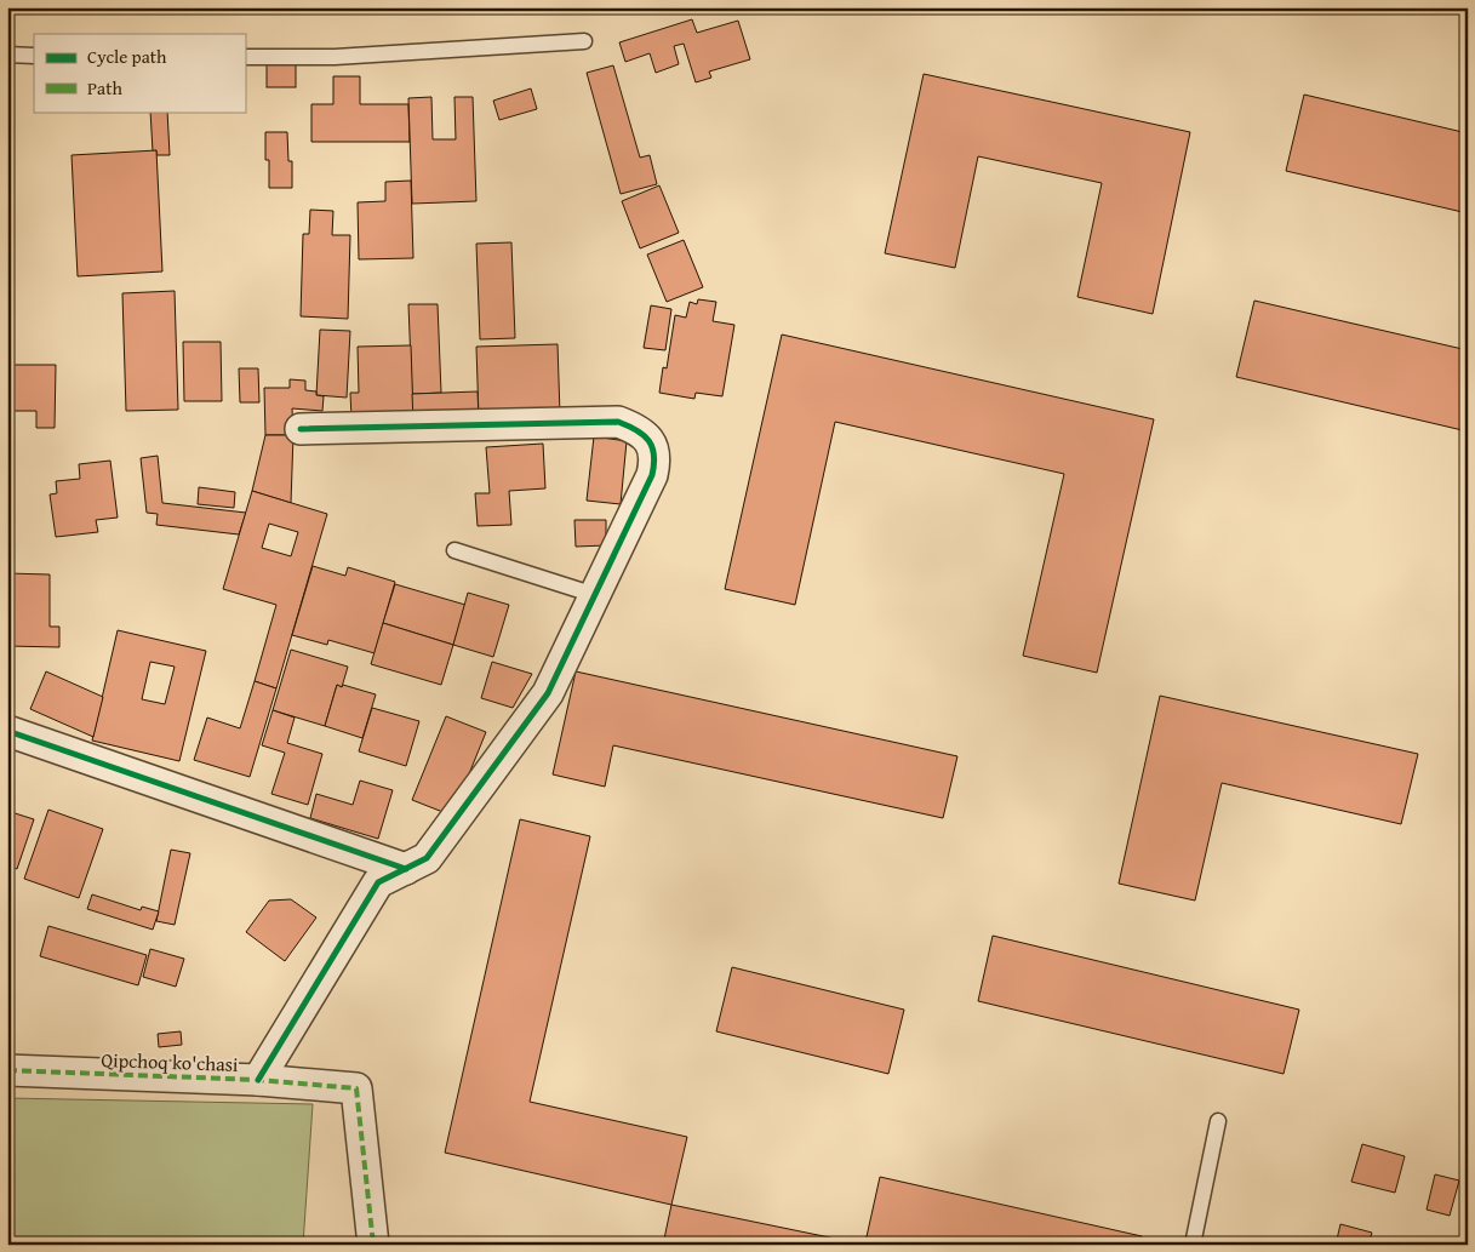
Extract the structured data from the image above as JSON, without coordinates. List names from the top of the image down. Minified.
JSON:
{"streets":{"street":["Qipchoq ko'chasi"]},"legend":["Cycle path","Path"]}
